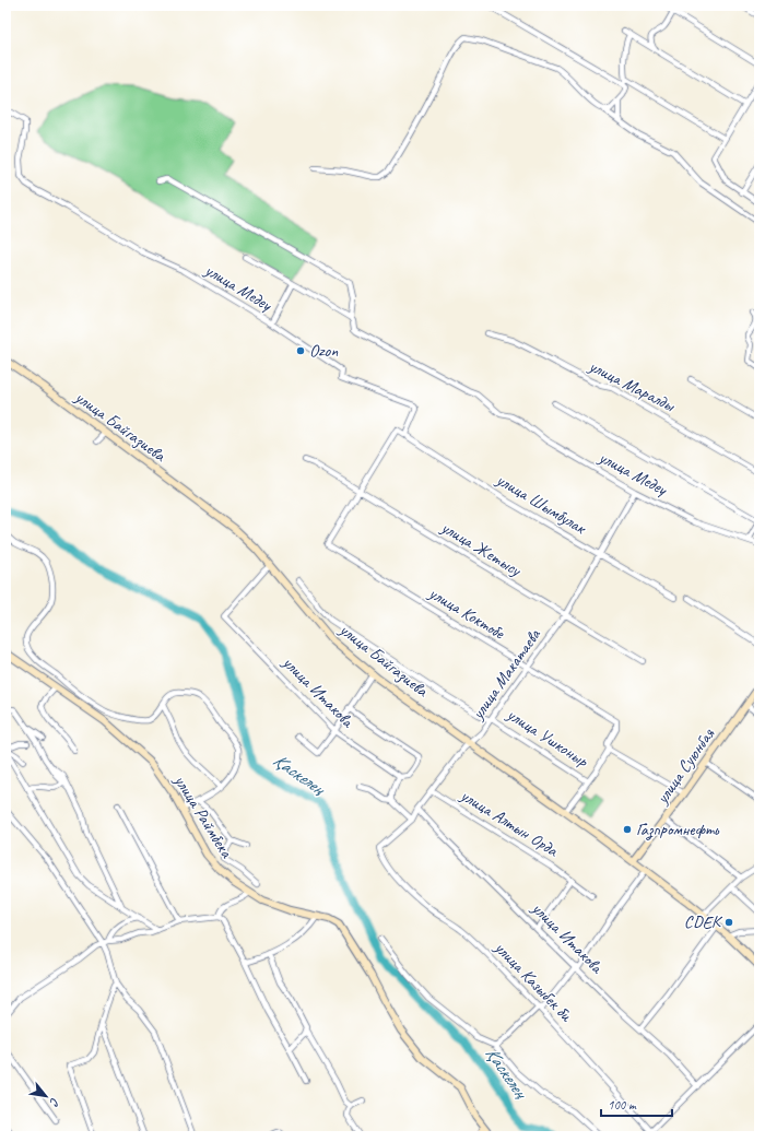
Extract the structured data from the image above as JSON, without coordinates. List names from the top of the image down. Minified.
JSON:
{"streets":{"main road":["улица Байгазиева","улица Суюнбая","улица Раймбека"],"street":["улица Медеу","улица Маралды","улица Шымбулак","улица Жетысу","улица Коктобе","улица Макатаева","улица Итакова","улица Ушконыр","улица Алтын Орда","улица Казыбек би"]},"crossings":[["улица Медеу","улица Шымбулак"],["улица Медеу","улица Макатаева"],["улица Байгазиева","улица Макатаева"],["улица Байгазиева","улица Итакова"],["улица Байгазиева","улица Суюнбая"],["улица Шымбулак","улица Жетысу"],["улица Шымбулак","улица Коктобе"],["улица Шымбулак","улица Макатаева"],["улица Жетысу","улица Коктобе"],["улица Жетысу","улица Макатаева"],["улица Коктобе","улица Макатаева"],["улица Макатаева","улица Итакова"],["улица Макатаева","улица Ушконыр"],["улица Макатаева","улица Алтын Орда"],["улица Макатаева","улица Казыбек би"]],"water":["Қаскелең"],"places":["Ozon","Газпромнефть","CDEK"],"scale_bar":"100 m","north":"bottom right"}
